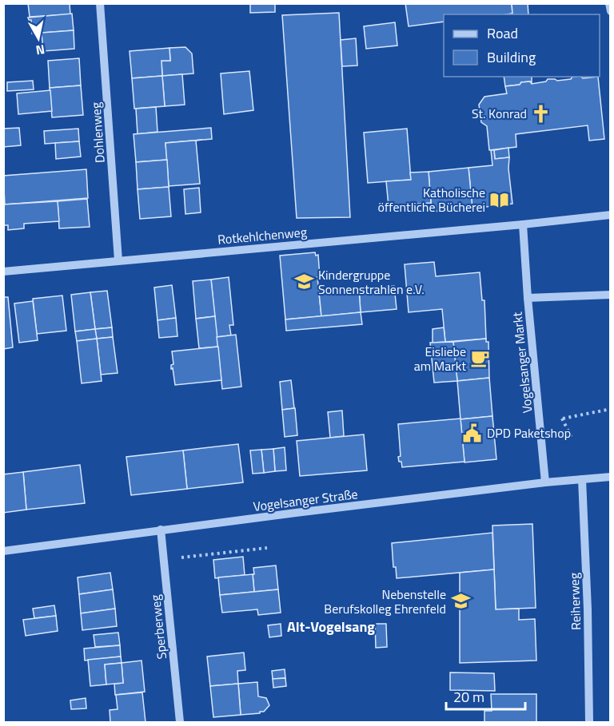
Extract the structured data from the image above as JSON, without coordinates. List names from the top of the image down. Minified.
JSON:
{"streets":{"street":["Dohlenweg","Rotkehlchenweg","Vogelsanger Markt","Vogelsanger Straße","Reiherweg","Sperberweg"]},"crossings":[["Dohlenweg","Rotkehlchenweg"],["Rotkehlchenweg","Vogelsanger Markt"],["Vogelsanger Markt","Vogelsanger Straße"],["Vogelsanger Straße","Reiherweg"],["Vogelsanger Straße","Sperberweg"]],"districts":["Alt-Vogelsang"],"places":{"church":["St. Konrad"],"library":["Katholische öffentliche Bücherei"],"school or university":["Kindergruppe Sonnenstrahlen e.V.","Nebenstelle Berufskolleg Ehrenfeld"],"cafe":["Eisliebe am Markt"],"public building":["DPD Paketshop"]},"legend":["Road","Building"],"scale_bar":"20 m","north":"bottom"}
